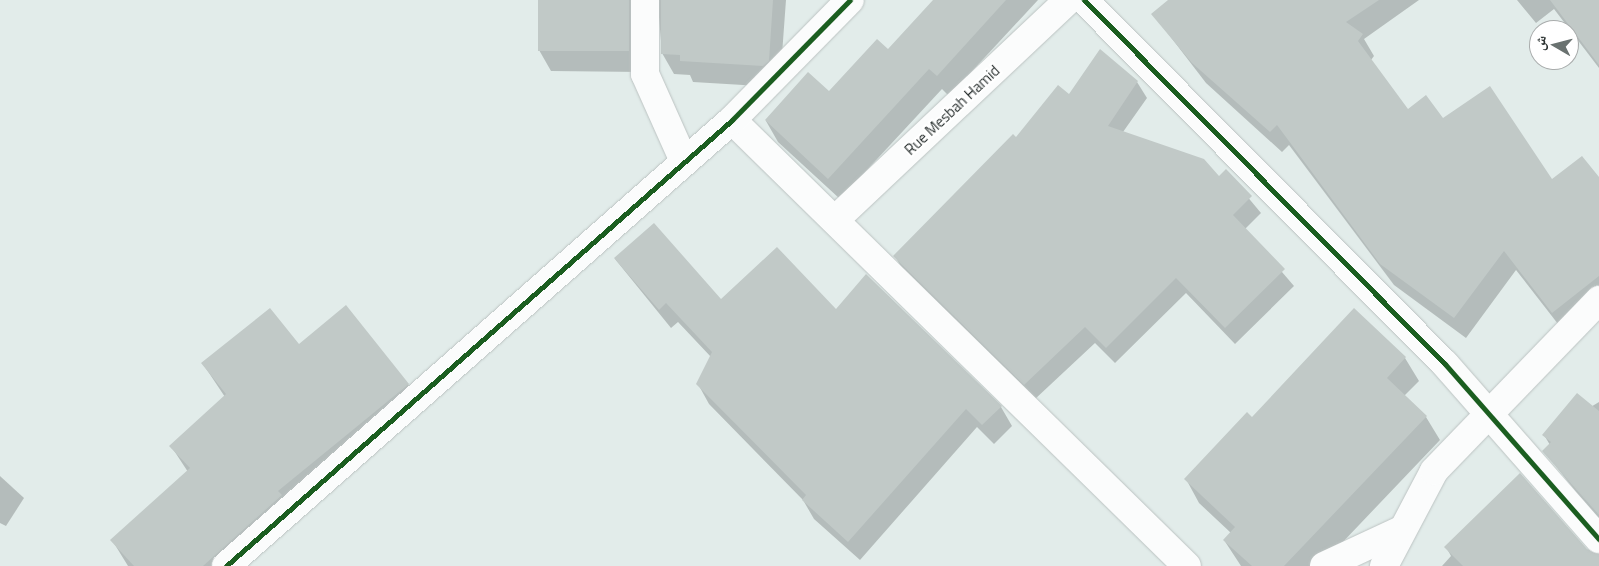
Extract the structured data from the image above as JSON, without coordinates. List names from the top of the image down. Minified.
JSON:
{"streets":{"street":["Rue Mesbah Hamid"]},"north":"left"}
